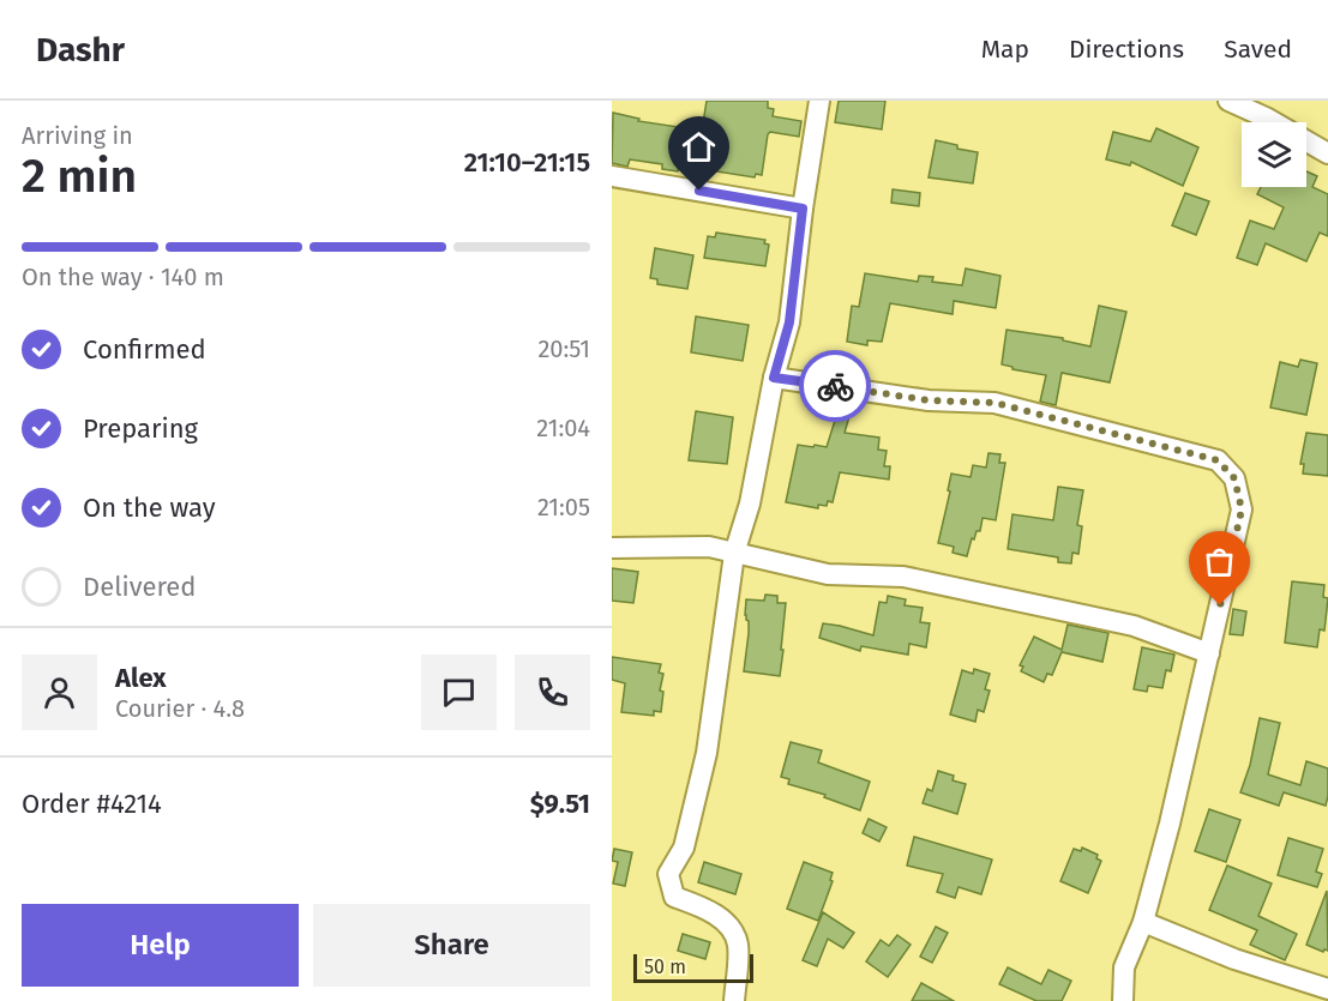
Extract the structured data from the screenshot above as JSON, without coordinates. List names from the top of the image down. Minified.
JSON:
{"scale_bar":"50 m","page":{"header":"Dashr","nav":["Map","Directions","Saved"],"heading":["2 min","Arriving in","21:10–21:15"],"panel":["Alex","Courier · 4.8","Order #4214","$9.51"],"bar":"On the way · 140 m","list":[["Confirmed","20:51"],["Preparing","21:04"],["On the way","21:05"],"Delivered"],"buttons":["Help","Share"],"scale":"50 m"}}
